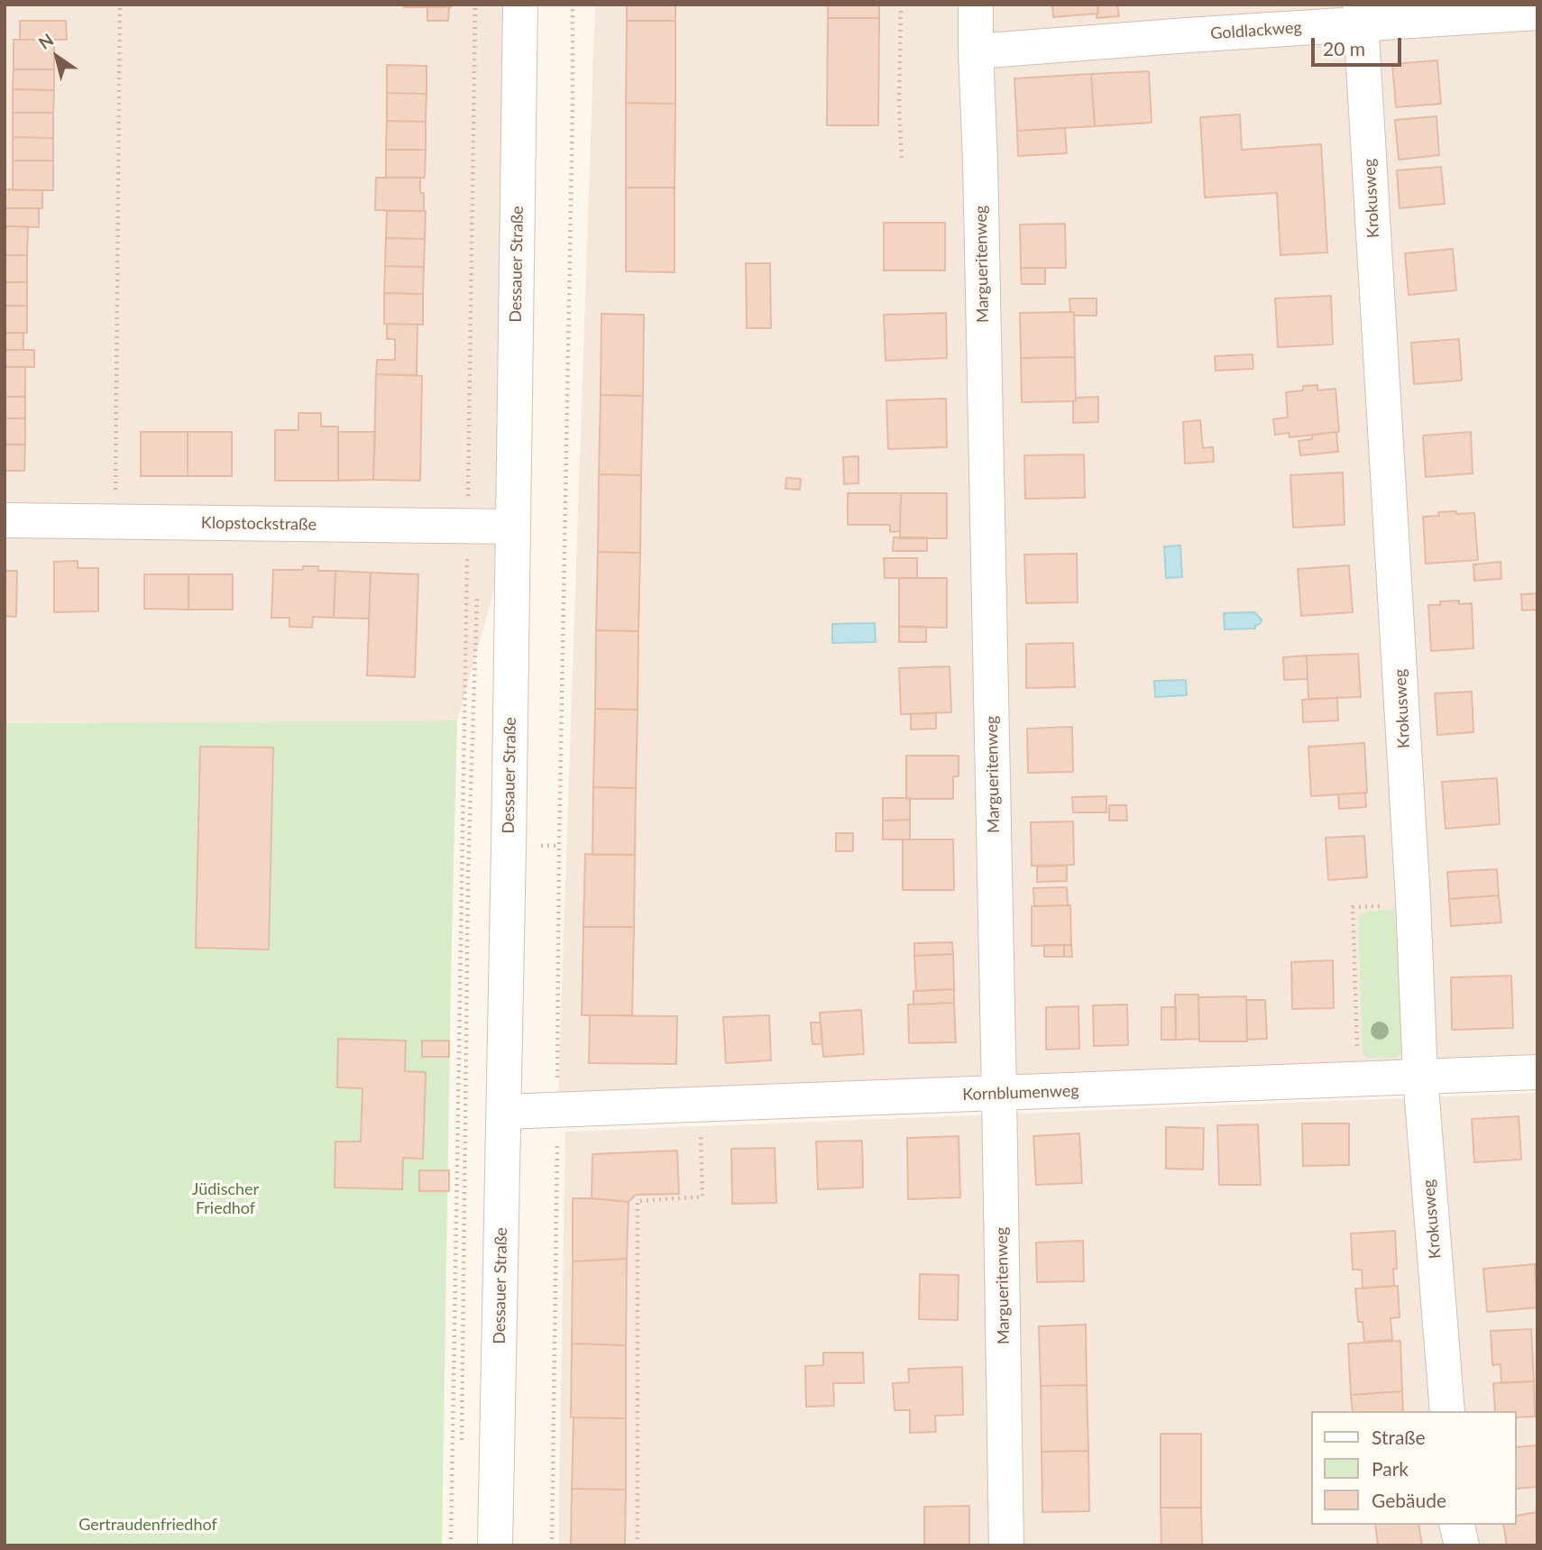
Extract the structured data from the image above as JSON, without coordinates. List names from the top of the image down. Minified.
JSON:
{"streets":{"street":["Goldlackweg","Krokusweg","Dessauer Straße","Margueritenweg","Klopstockstraße","Kornblumenweg"]},"crossings":[["Goldlackweg","Krokusweg"],["Goldlackweg","Margueritenweg"],["Krokusweg","Kornblumenweg"],["Dessauer Straße","Klopstockstraße"],["Dessauer Straße","Kornblumenweg"],["Margueritenweg","Kornblumenweg"]],"parks":["Jüdischer Friedhof","Gertraudenfriedhof"],"legend":["Straße","Park","Gebäude"],"scale_bar":"20 m","north":"top left"}
